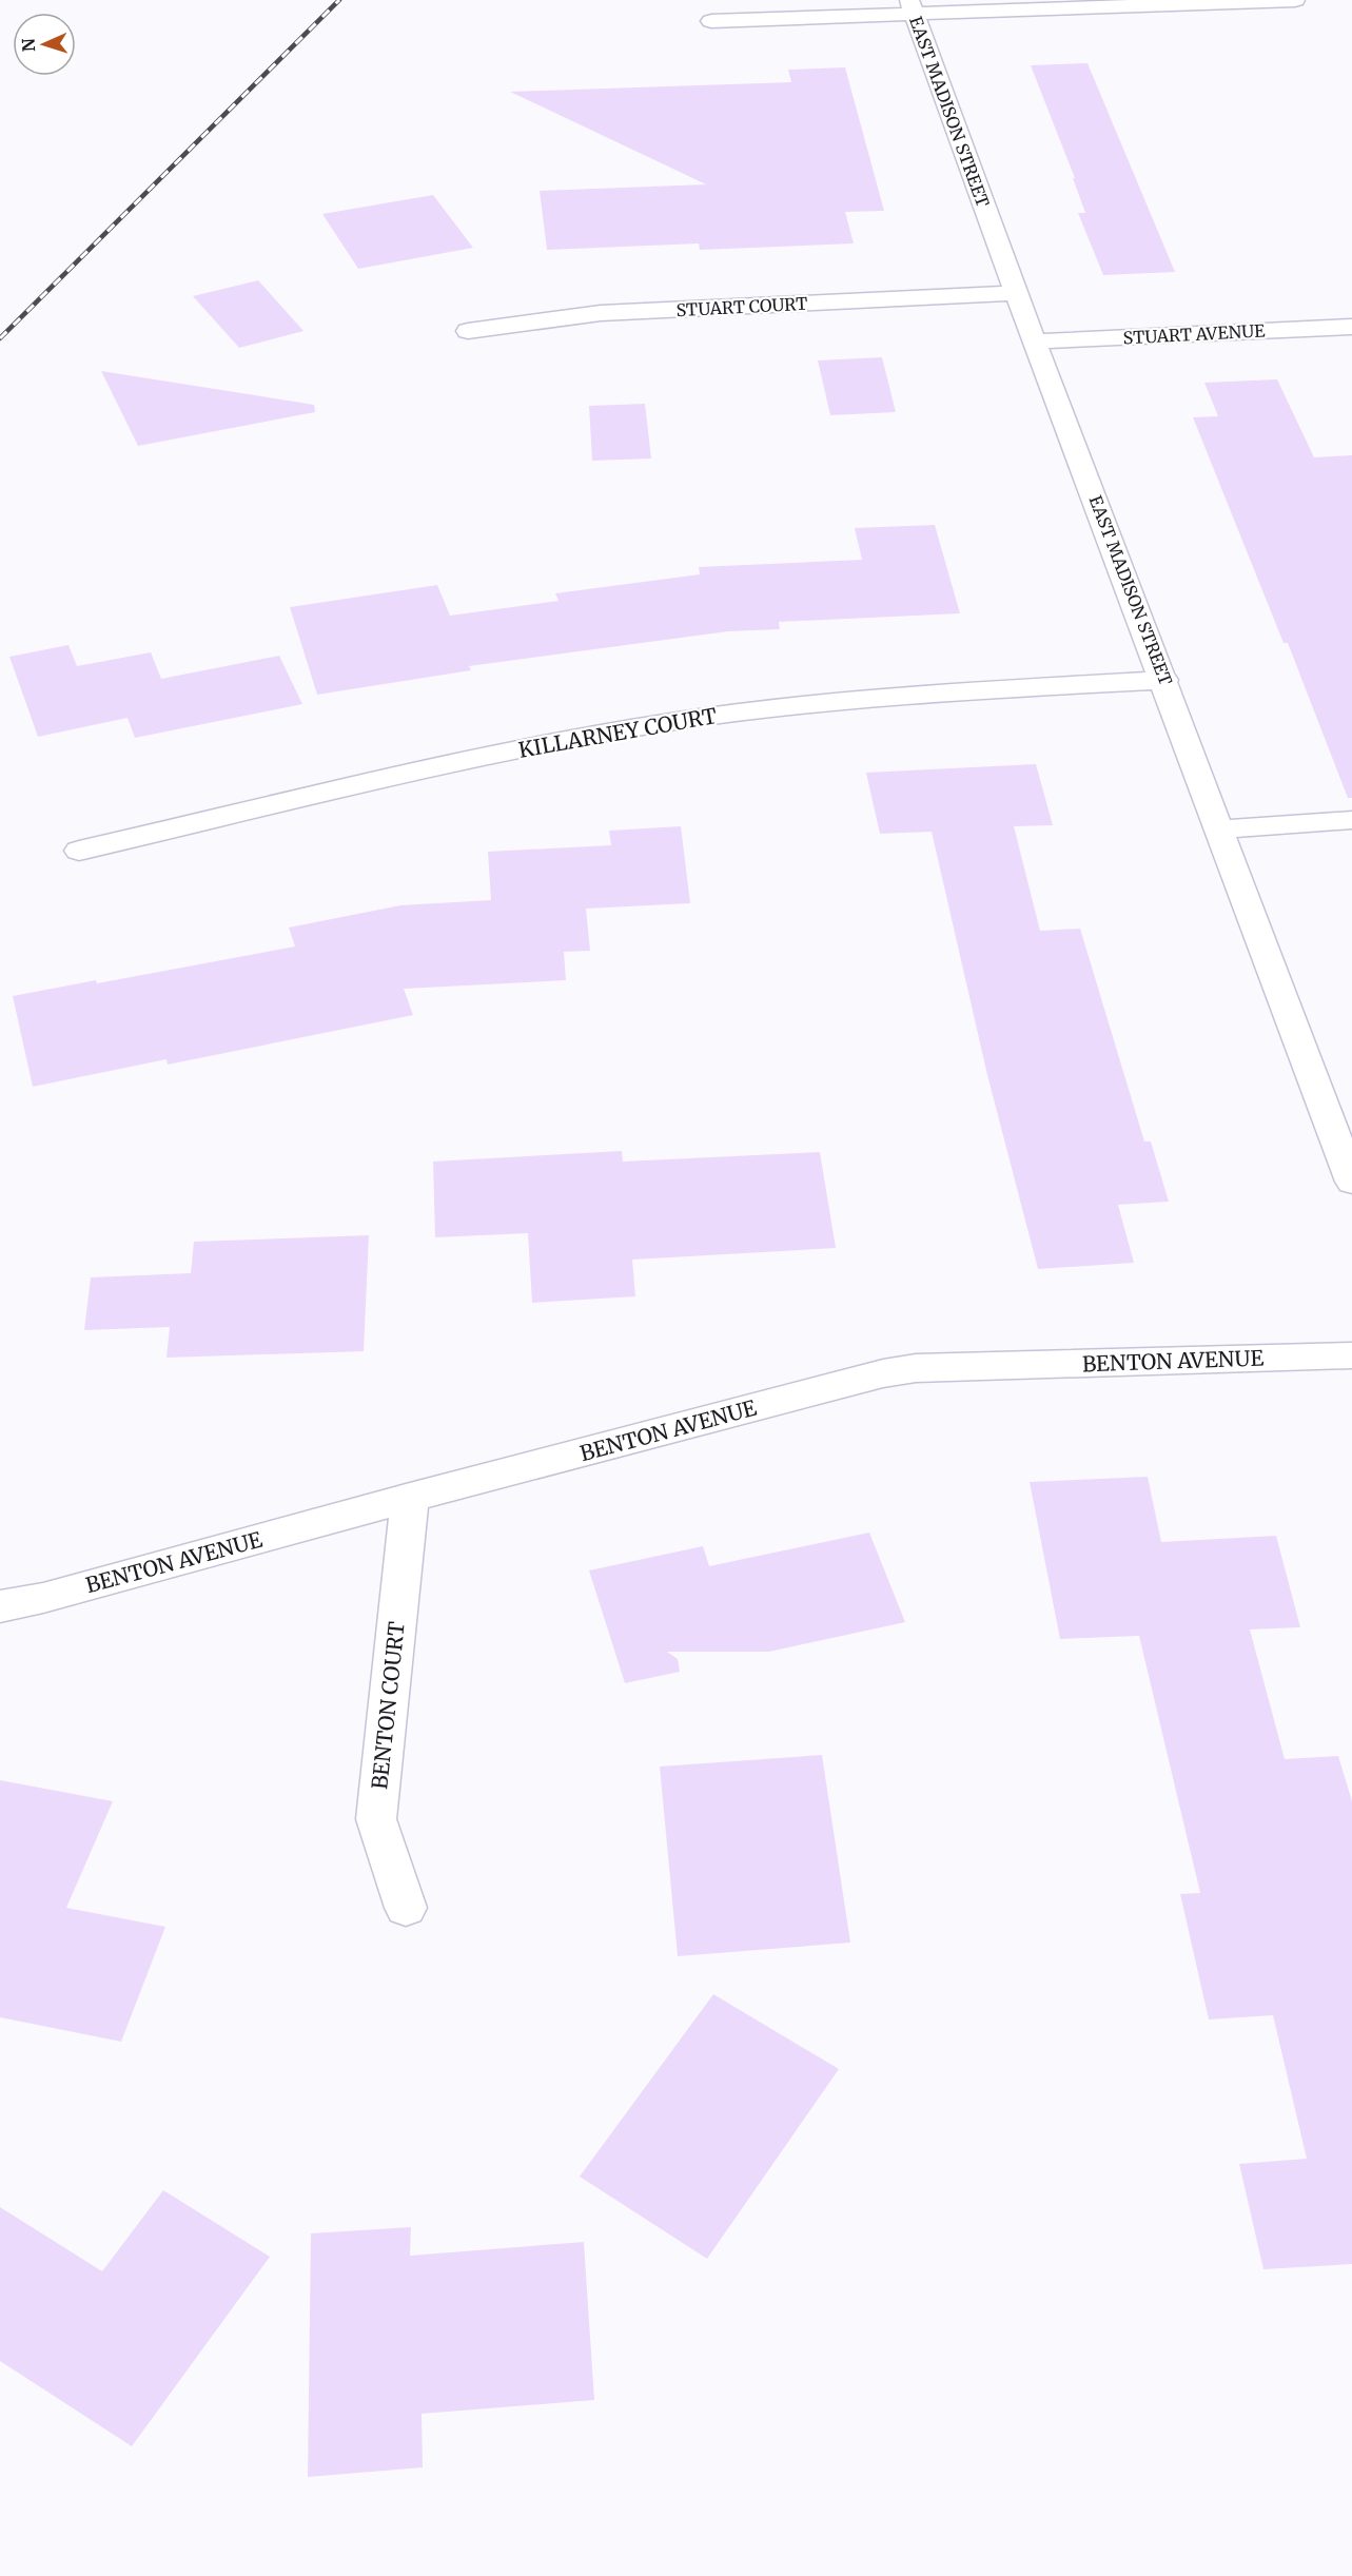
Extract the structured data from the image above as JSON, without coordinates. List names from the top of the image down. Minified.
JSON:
{"streets":{"street":["EAST MADISON STREET","STUART COURT","STUART AVENUE","KILLARNEY COURT","BENTON AVENUE","BENTON COURT"]},"crossings":[["EAST MADISON STREET","STUART COURT"],["EAST MADISON STREET","STUART AVENUE"],["EAST MADISON STREET","KILLARNEY COURT"],["BENTON AVENUE","BENTON COURT"]],"north":"left"}
